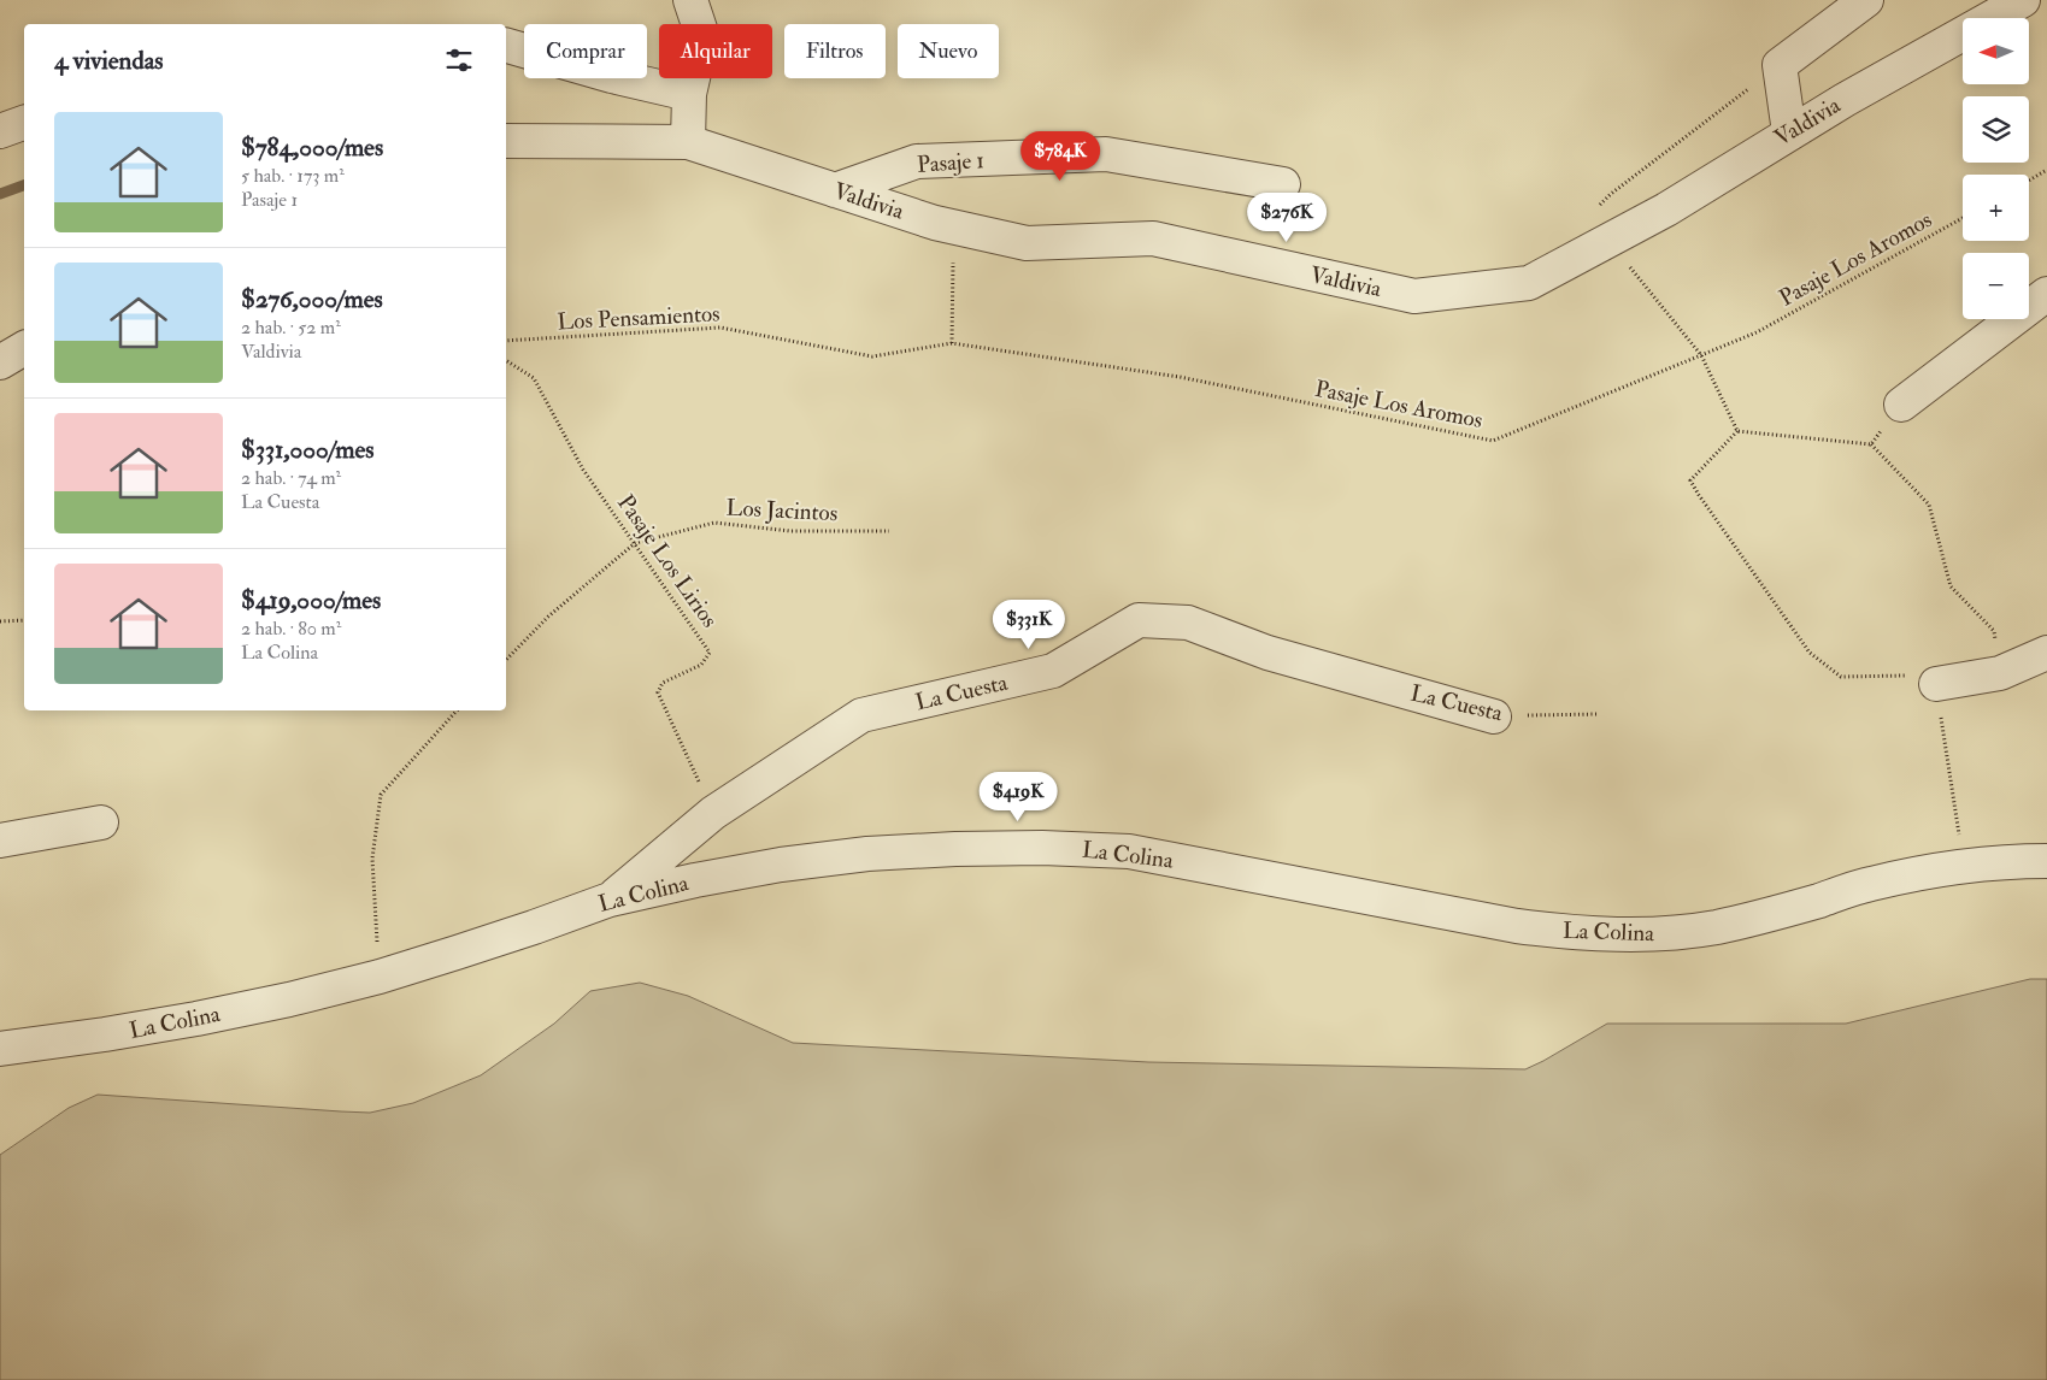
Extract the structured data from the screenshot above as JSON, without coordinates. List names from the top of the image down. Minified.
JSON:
{"streets":{"street":["Valdivia","Pasaje 1","La Cuesta","La Colina"],"path":["Pasaje Los Aromos","Los Pensamientos","Los Jacintos","Pasaje Los Lirios"]},"crossings":[["Valdivia","Pasaje 1"],["Pasaje Los Aromos","Los Pensamientos"],["Los Jacintos","Pasaje Los Lirios"],["Pasaje Los Lirios","La Cuesta"],["La Cuesta","La Colina"]],"north":"left","page":{"map_buttons":["+","−"],"chip":["Comprar","Alquilar","Filtros","Nuevo"],"heading":"4 viviendas","list":[{"name":"$784,000/mes","note":"5 hab. · 173 m² · Pasaje 1"},{"name":"$276,000/mes","note":"2 hab. · 52 m² · Valdivia"},{"name":"$331,000/mes","note":"2 hab. · 74 m² · La Cuesta"},{"name":"$419,000/mes","note":"2 hab. · 80 m² · La Colina"}],"price":["$784K","$276K","$331K","$419K"]}}
